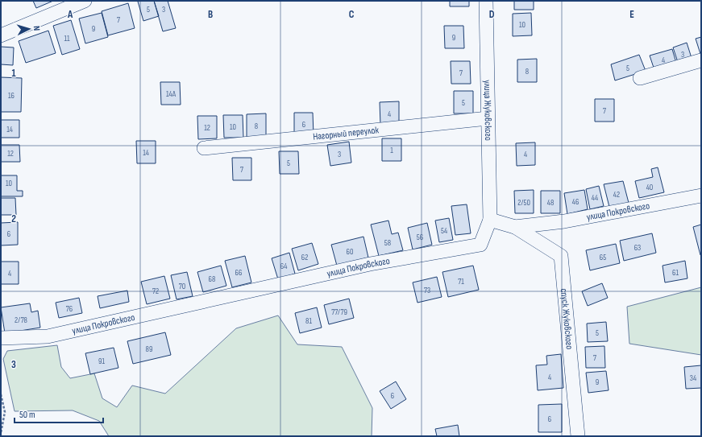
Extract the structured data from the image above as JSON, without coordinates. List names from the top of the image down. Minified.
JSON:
{"streets":{"street":["улица Жуковского","Нагорный переулок","улица Покровского","спуск Жуковского"]},"crossings":[["улица Жуковского","Нагорный переулок"],["улица Жуковского","улица Покровского"],["улица Покровского","спуск Жуковского"]],"house_numbers":["5","3","7","10","9","9","11","3","4","5","8","7","14А","16","5","7","4","6","8","10","12","14","1","14","12","3","4","5","7","10","40","42","44","46","2/50","48","54","6","56","58","63","60","62","65","64","66","61","4","68","71","70","73","72","76","77/79","2/78","81","5","89","7","91","4","34","9","6","6"],"scale_bar":"50 m","north":"right","grid":{"columns":["A","B","C","D","E"],"rows":["1","2","3"]}}
